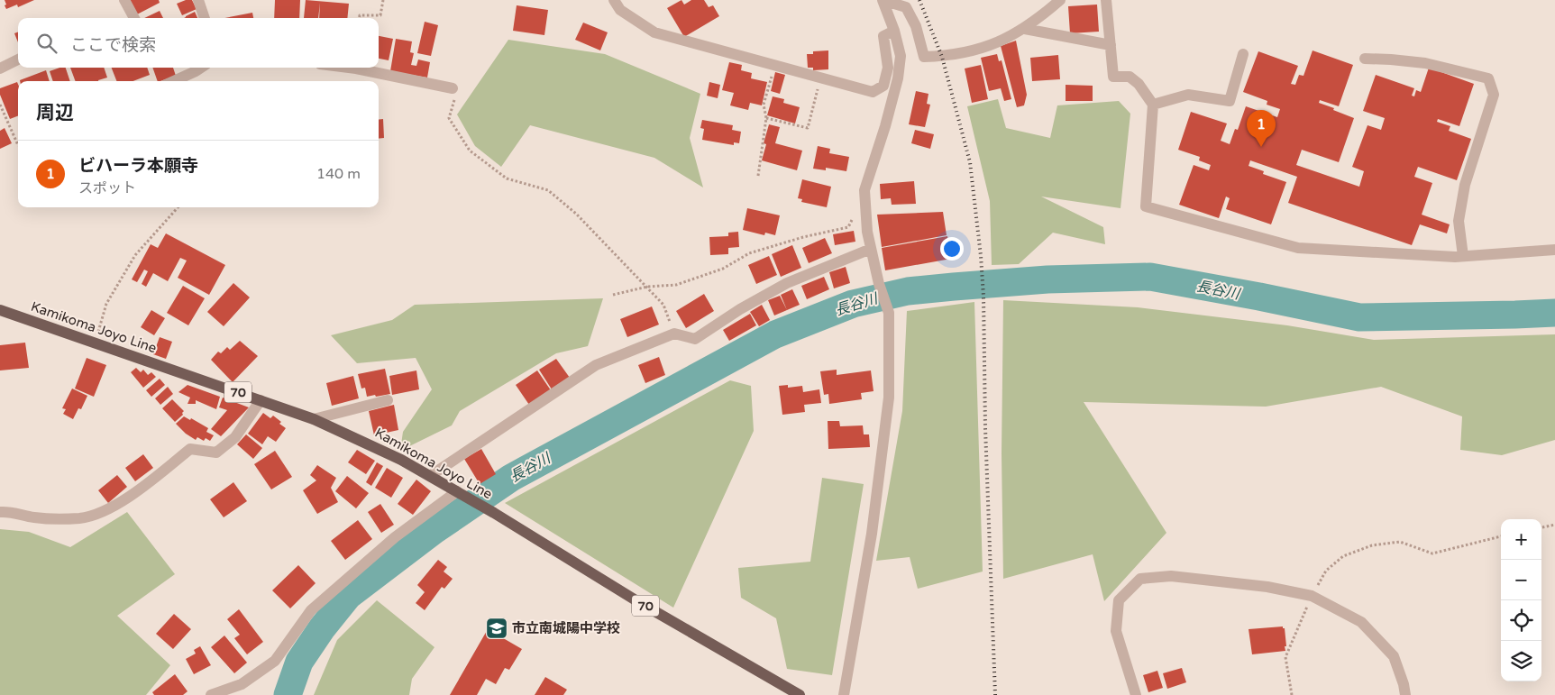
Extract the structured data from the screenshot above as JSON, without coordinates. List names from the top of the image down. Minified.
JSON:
{"streets":{"main road":["Kamikoma Joyo Line","70"]},"water":["長谷川"],"places":{"school or university":["市立南城陽中学校"]},"page":{"search":"ここで検索","heading":"周辺","pins":"1","list":[{"mark":"1","name":"ビハーラ本願寺","note":"スポット","value":"140 m"}],"map_buttons":["+","−"]}}
